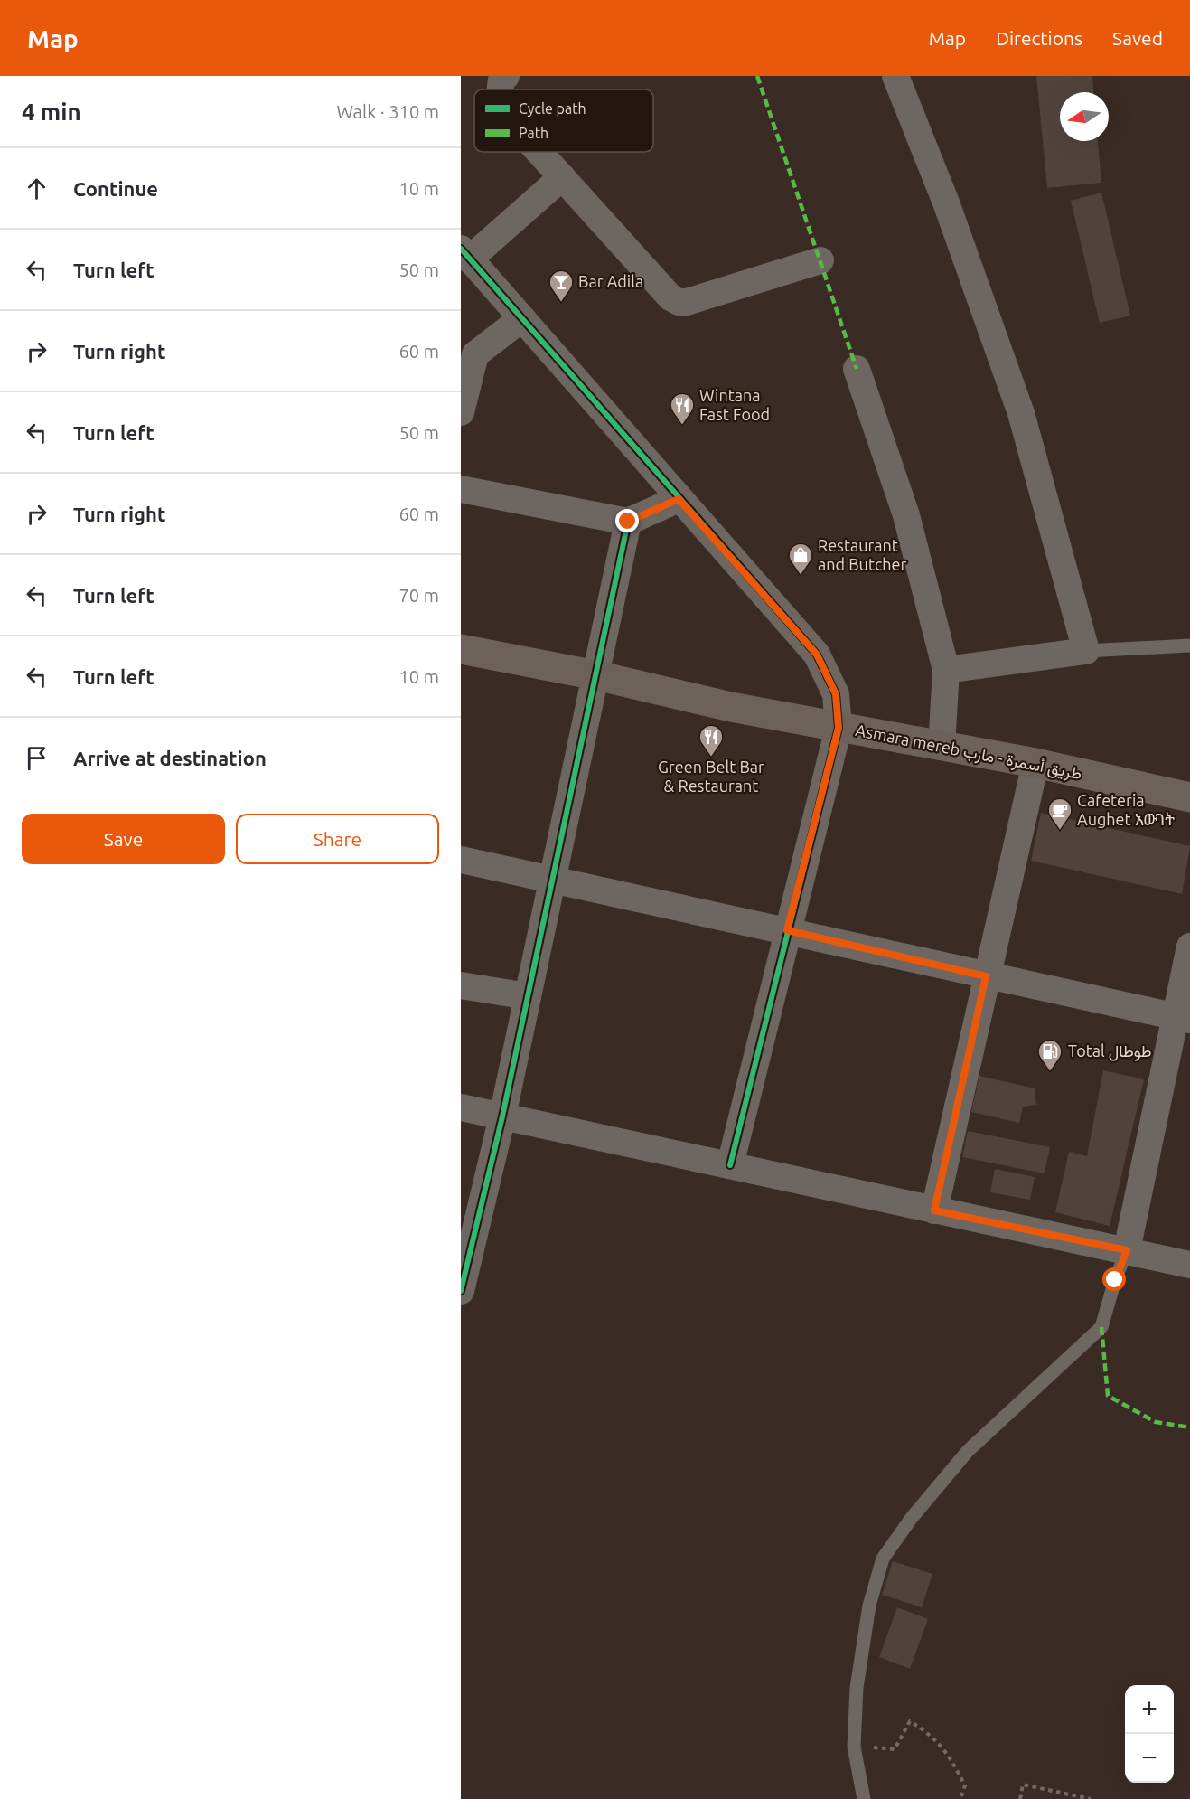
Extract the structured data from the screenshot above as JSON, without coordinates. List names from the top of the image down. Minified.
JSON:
{"streets":{"highway":["Asmara mereb طريق أسمرة - مارب"]},"places":{"bar":["Bar Adila"],"restaurant":["Wintana Fast Food","Green Belt Bar & Restaurant"],"shop":["Restaurant and Butcher"],"cafe":["Cafeteria Aughet አውገት"],"fuel station":["Total طوطال"]},"legend":["Cycle path","Path"],"north":"left","page":{"header":"Map","nav":["Map","Directions","Saved"],"heading":["4 min","Walk · 310 m"],"list":[["Continue","10 m"],["Turn left","50 m"],["Turn right","60 m"],["Turn left","50 m"],["Turn right","60 m"],["Turn left","70 m"],["Turn left","10 m"],"Arrive at destination"],"buttons":["Save","Share"],"map_buttons":["+","−"]}}
